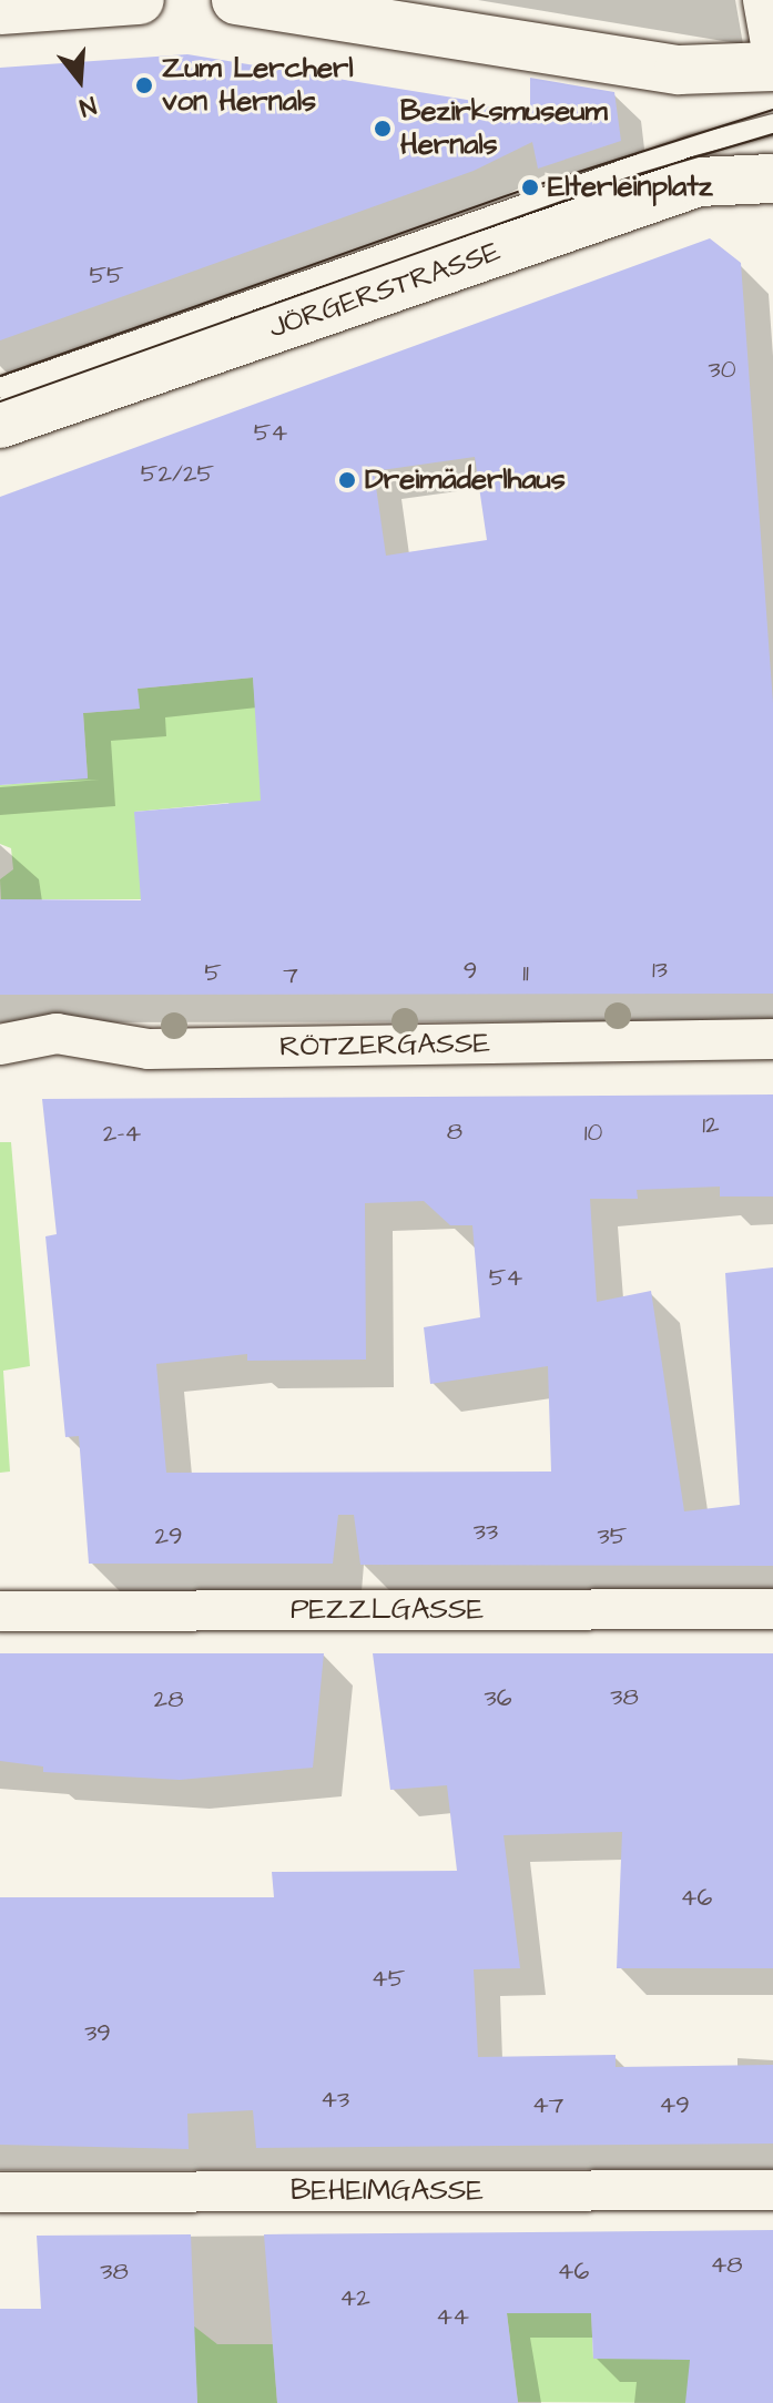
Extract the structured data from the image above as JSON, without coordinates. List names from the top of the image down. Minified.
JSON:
{"streets":{"main road":["JÖRGERSTRASSE"],"street":["RÖTZERGASSE","PEZZLGASSE","BEHEIMGASSE"]},"places":["Zum Lercherl von Hernals","Bezirksmuseum Hernals","Elterleinplatz","Dreimäderlhaus"],"house_numbers":["55","30","54","52/25","13","9","5","11","7","12","8","10","2-4","54","33","29","35","38","36","28","46","45","39","43","47","49","48","38","46","42","44"],"north":"bottom"}
